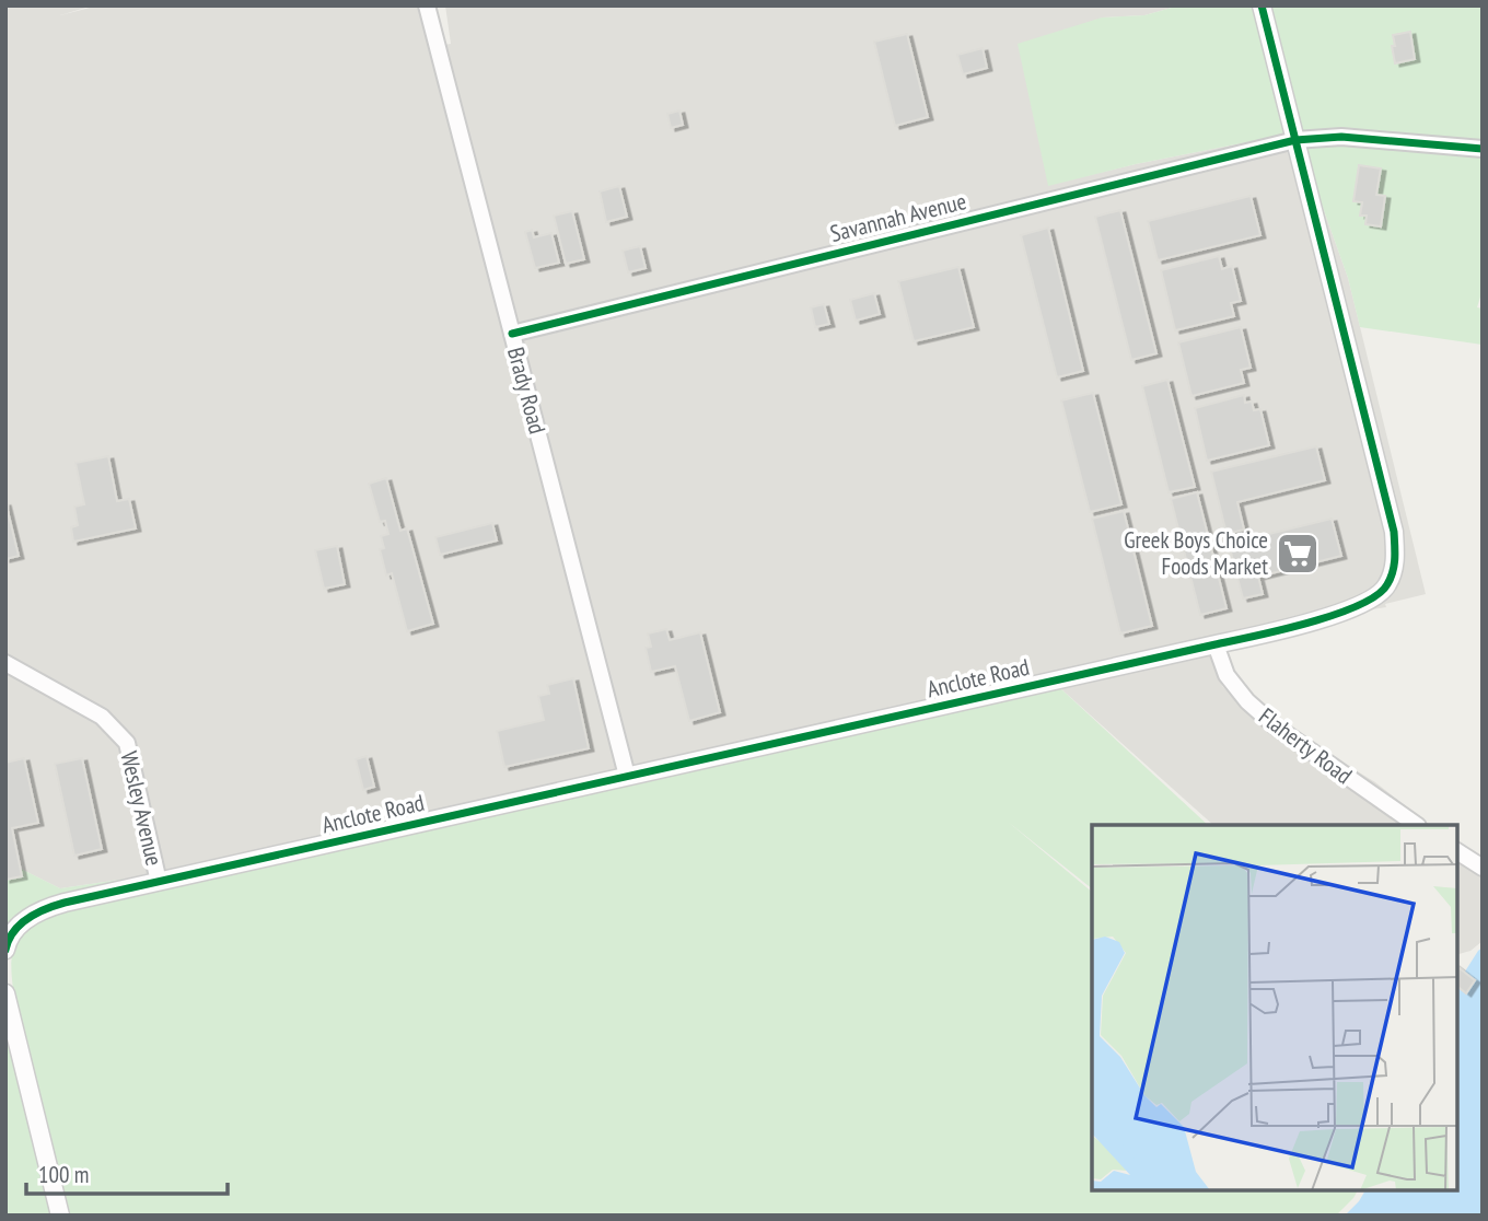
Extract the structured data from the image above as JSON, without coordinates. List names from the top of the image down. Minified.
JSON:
{"streets":{"street":["Savannah Avenue","Brady Road","Anclote Road","Flaherty Road","Wesley Avenue"]},"crossings":[["Savannah Avenue","Brady Road"],["Savannah Avenue","Anclote Road"],["Brady Road","Anclote Road"],["Anclote Road","Flaherty Road"],["Anclote Road","Wesley Avenue"]],"places":{"supermarket":["Greek Boys Choice Foods Market"]},"scale_bar":"100 m"}
